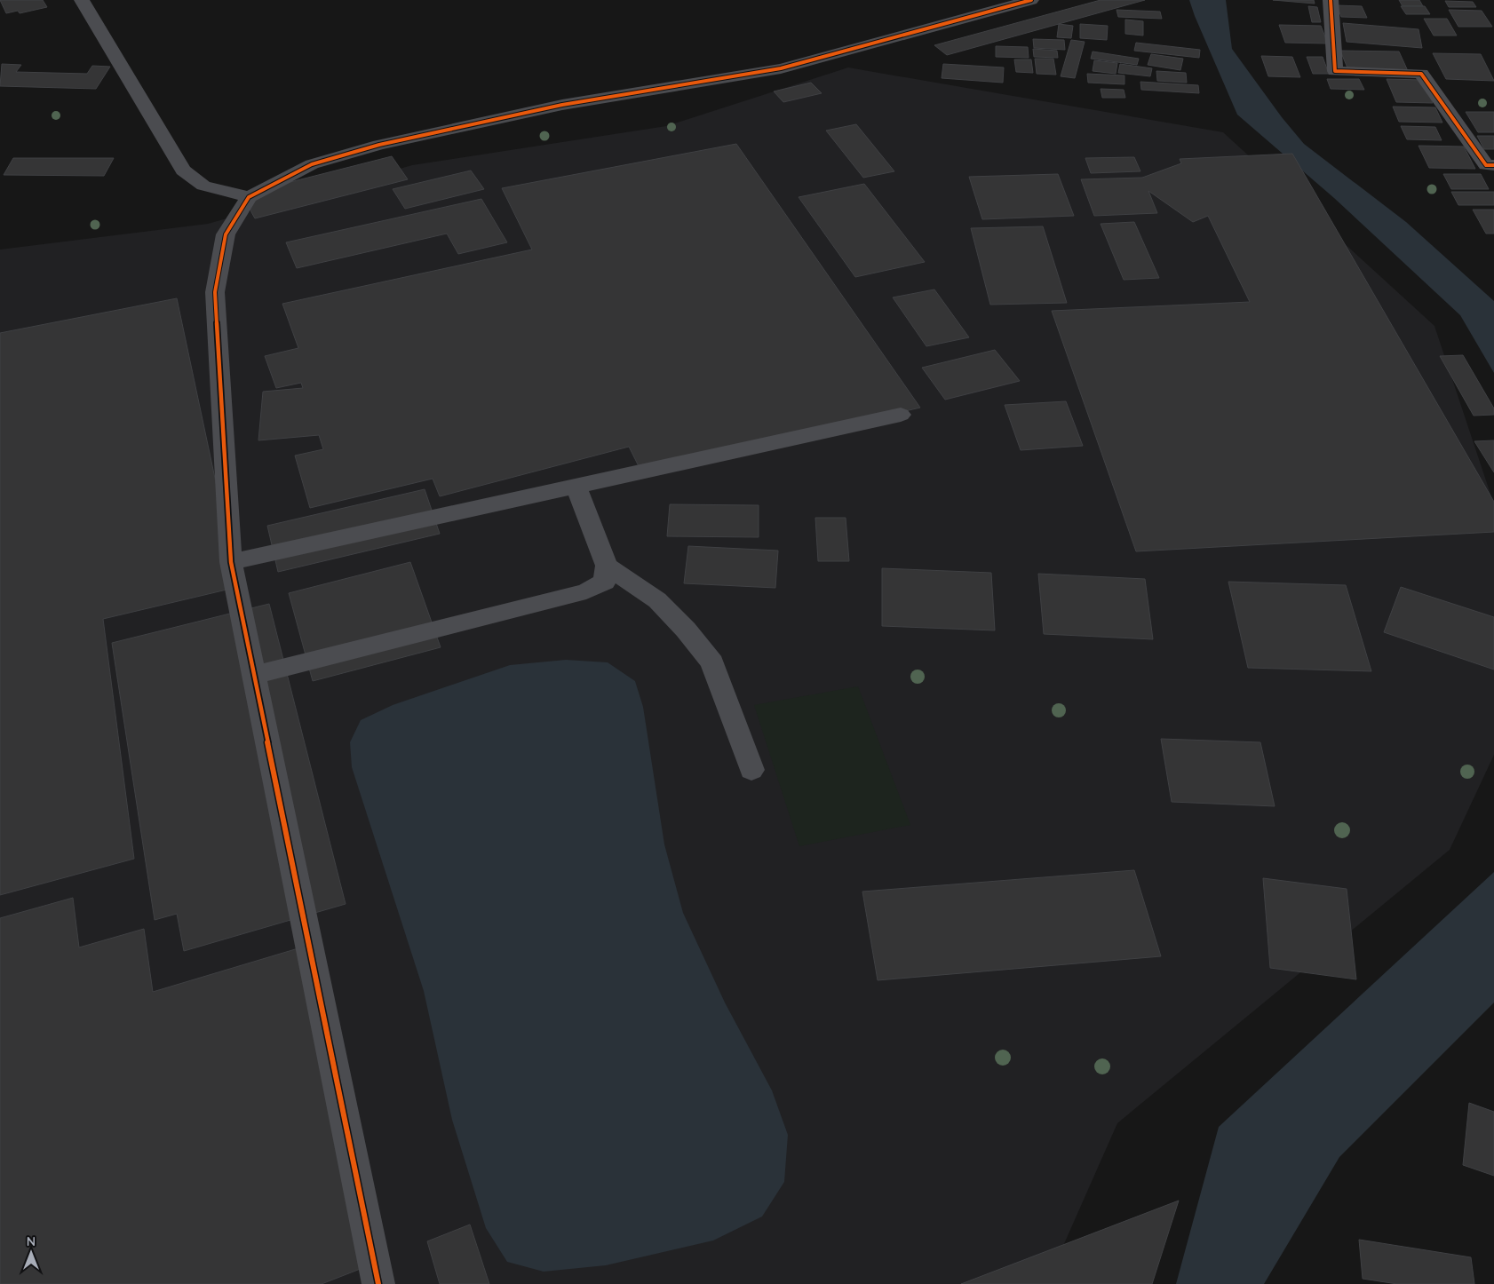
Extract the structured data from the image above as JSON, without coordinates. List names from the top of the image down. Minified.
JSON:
{"north":"top"}
